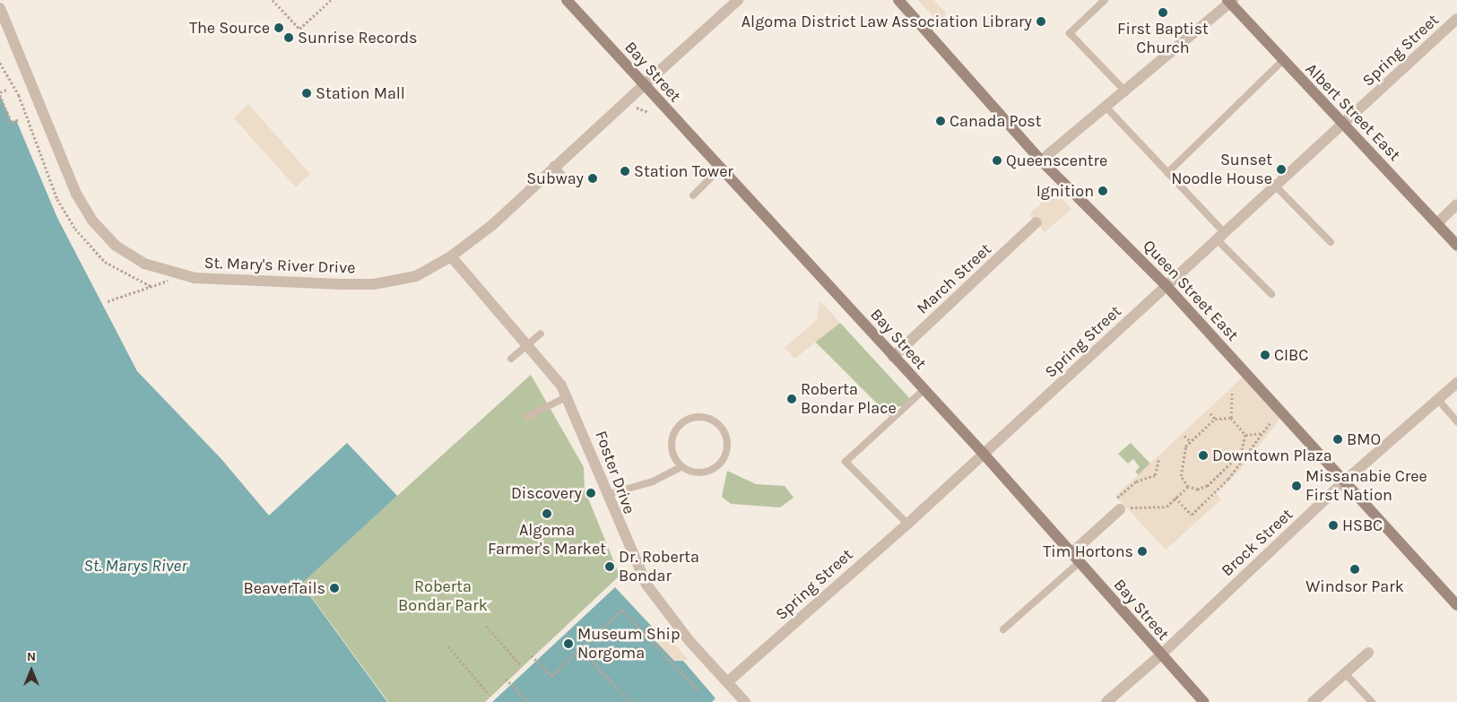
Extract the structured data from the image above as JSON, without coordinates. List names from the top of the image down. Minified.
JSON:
{"streets":{"main road":["Bay Street","Albert Street East","Queen Street East"],"street":["Spring Street","St. Mary's River Drive","March Street","Foster Drive","Brock Street"]},"crossings":[["Spring Street","Bay Street"],["Spring Street","Albert Street East"],["Spring Street","Queen Street East"],["Spring Street","Foster Drive"],["Bay Street","St. Mary's River Drive"],["Bay Street","March Street"],["Bay Street","Brock Street"],["St. Mary's River Drive","Foster Drive"],["Queen Street East","Brock Street"]],"water":["St. Marys River"],"parks":["Roberta Bondar Park"],"places":["First Baptist Church","Algoma District Law Association Library","The Source","Sunrise Records","Station Mall","Canada Post","Queenscentre","Sunset Noodle House","Station Tower","Subway","Ignition","CIBC","Roberta Bondar Place","BMO","Downtown Plaza","Missanabie Cree First Nation","Discovery","Algoma Farmer's Market","HSBC","Tim Hortons","Dr. Roberta Bondar","Windsor Park","BeaverTails","Museum Ship Norgoma"],"north":"top"}
